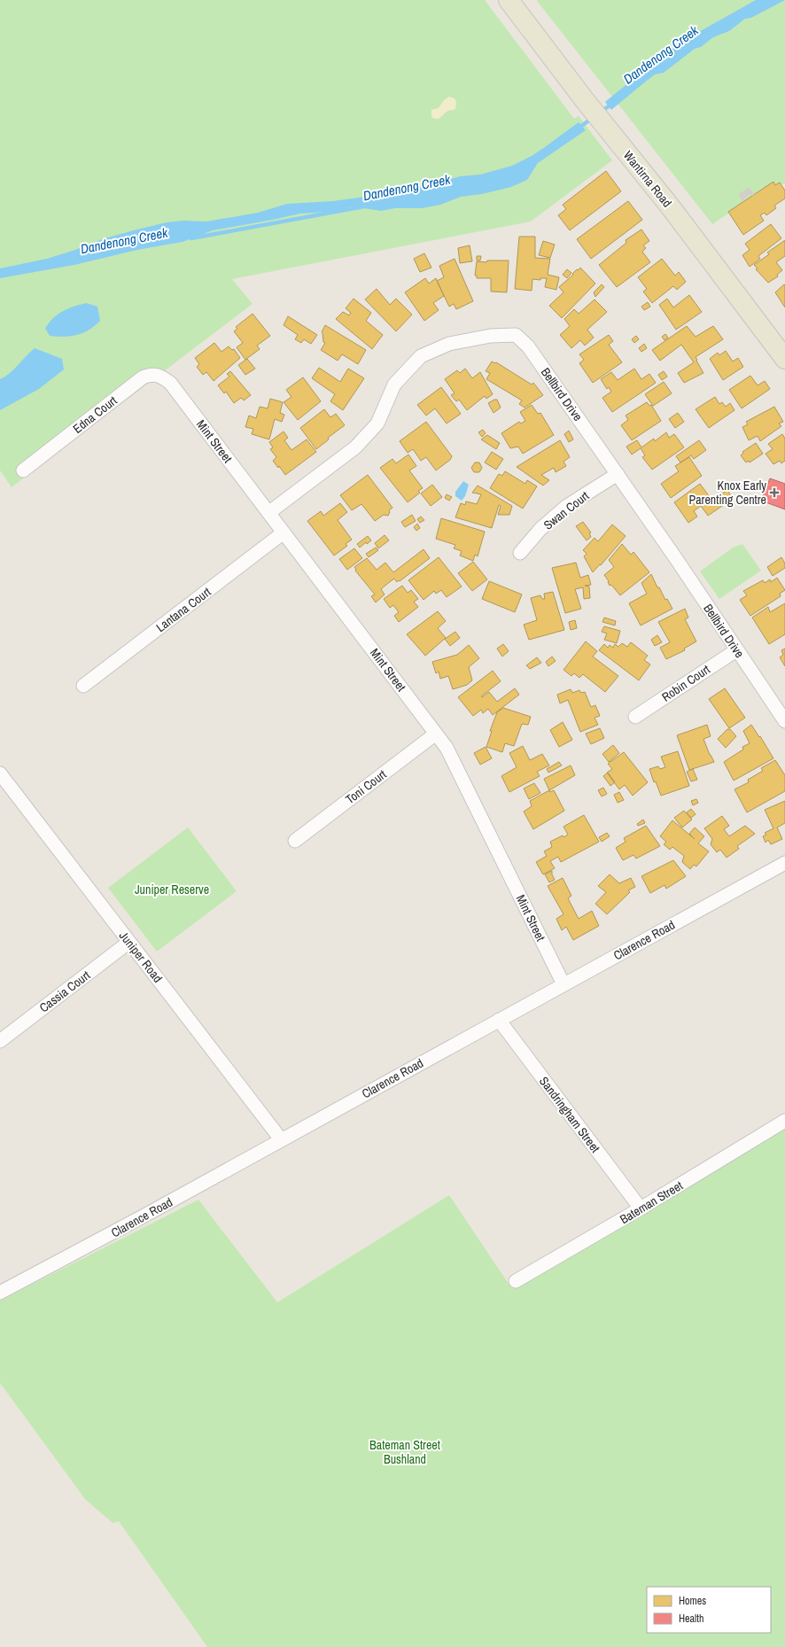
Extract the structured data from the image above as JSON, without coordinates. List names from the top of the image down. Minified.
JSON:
{"streets":{"main road":["Wantirna Road"],"street":["Bellbird Drive","Edna Court","Mint Street","Swan Court","Lantana Court","Robin Court","Toni Court","Clarence Road","Juniper Road","Cassia Court","Sandringham Street","Bateman Street"]},"crossings":[["Bellbird Drive","Mint Street"],["Bellbird Drive","Swan Court"],["Bellbird Drive","Robin Court"],["Edna Court","Mint Street"],["Mint Street","Lantana Court"],["Mint Street","Toni Court"],["Mint Street","Clarence Road"],["Clarence Road","Juniper Road"],["Clarence Road","Sandringham Street"],["Juniper Road","Cassia Court"],["Sandringham Street","Bateman Street"]],"water":["Dandenong Creek"],"parks":["Juniper Reserve","Bateman Street Bushland"],"places":{"health":["Knox Early Parenting Centre"]},"legend":["Homes","Health"]}
